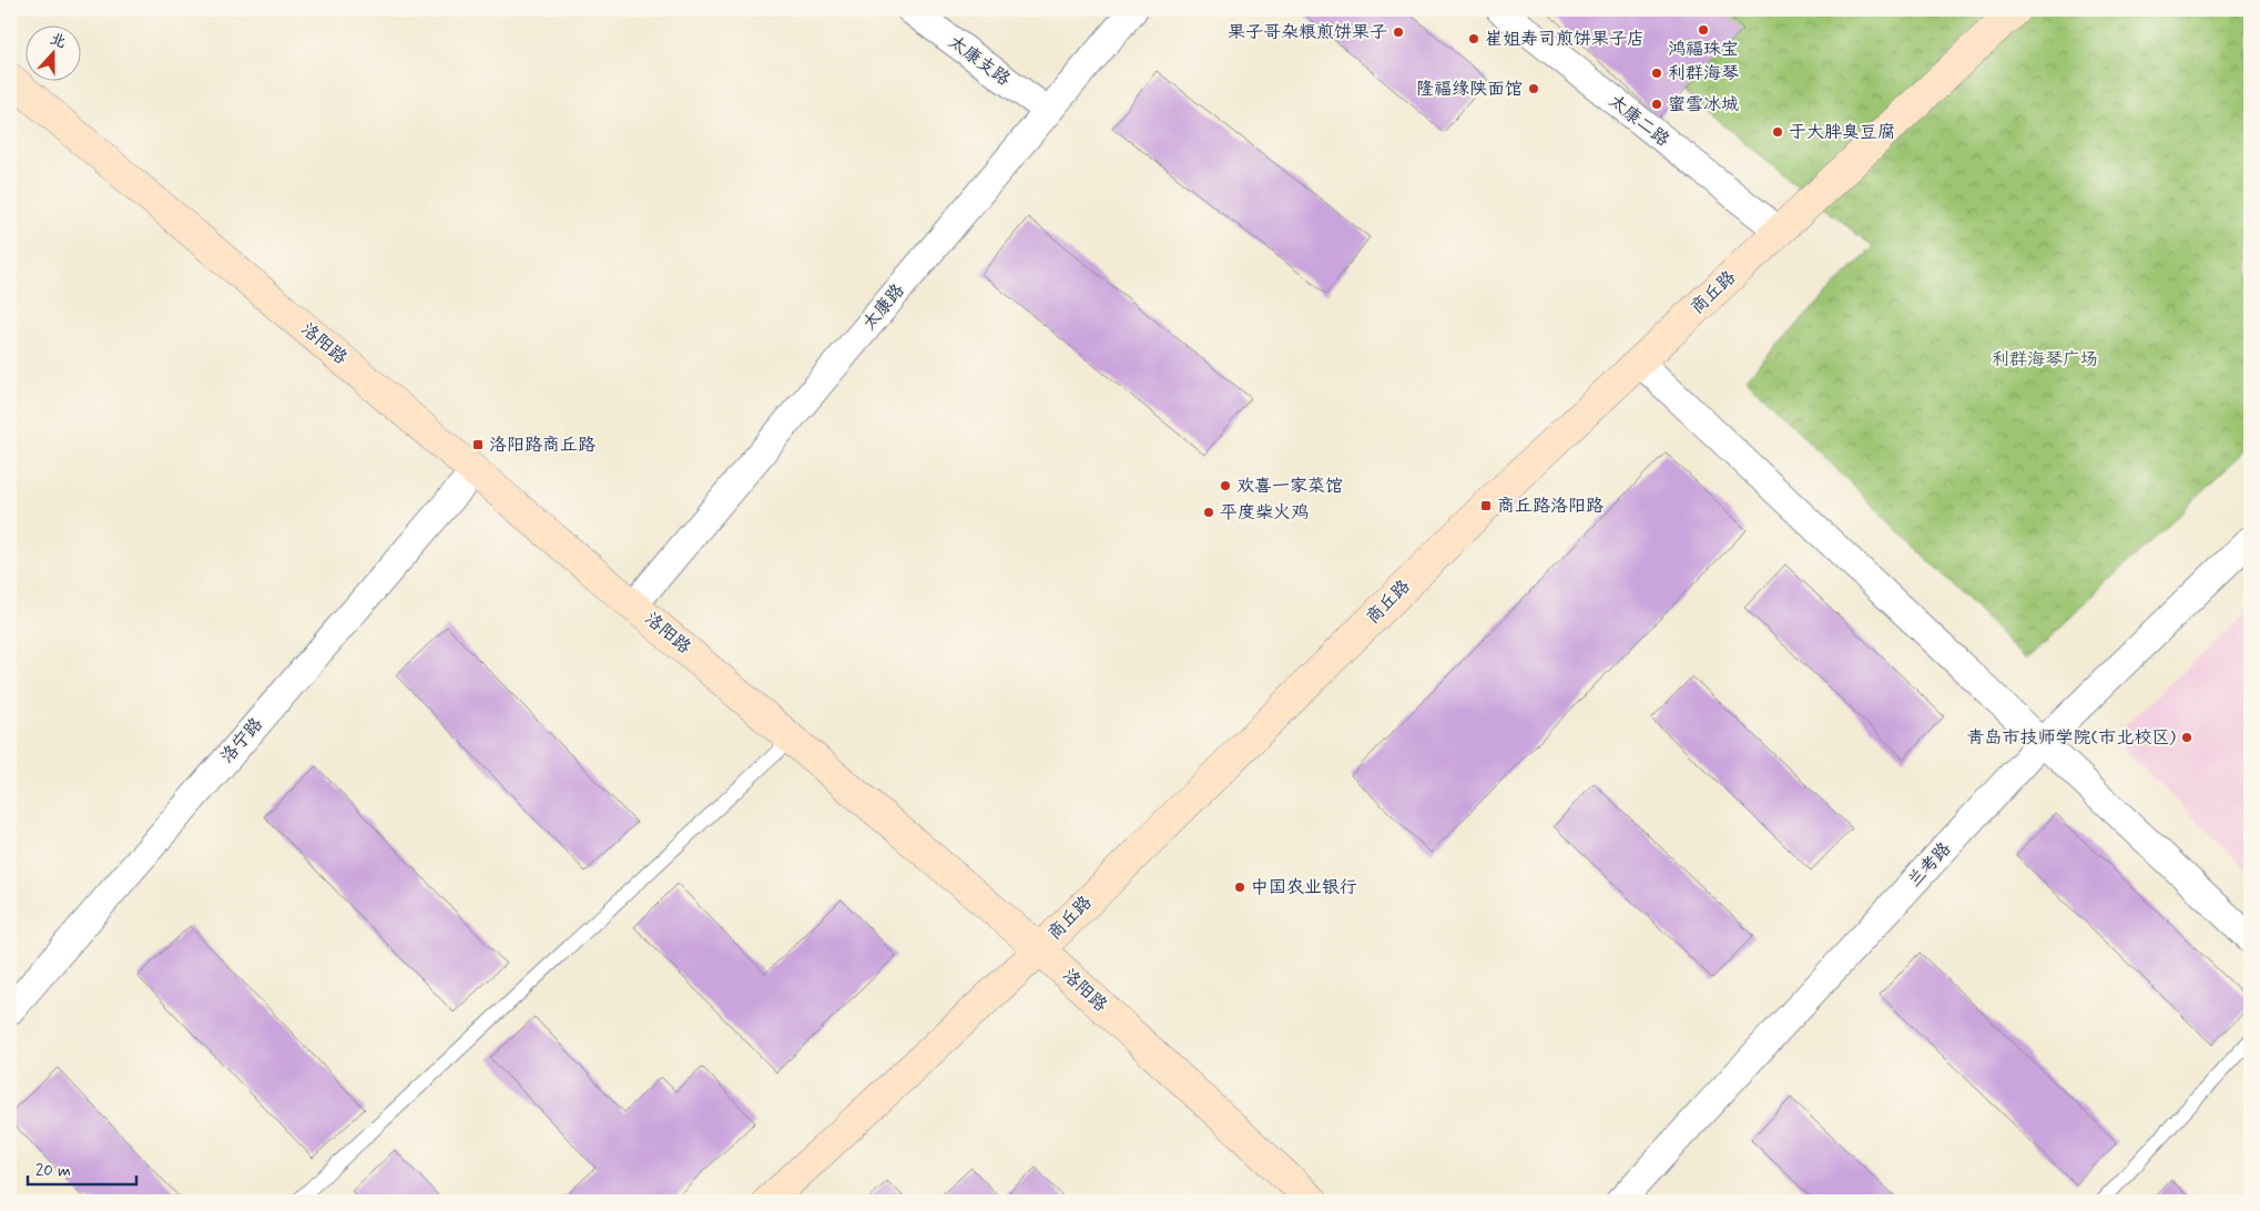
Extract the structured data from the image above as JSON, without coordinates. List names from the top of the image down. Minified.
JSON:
{"streets":{"street":["太康支路","太康二路","商丘路","太康路","洛阳路","洛宁路","兰考路"]},"crossings":[["太康支路","太康路"],["太康二路","商丘路"],["商丘路","洛阳路"],["太康路","洛阳路"],["洛阳路","洛宁路"]],"parks":["利群海琴广场"],"places":{"other":["鸿福珠宝","果子哥杂粮煎饼果子","崔姐寿司煎饼果子店","利群海琴","隆福缘陕面馆","蜜雪冰城","于大胖臭豆腐","欢喜一家菜馆","平度柴火鸡","青岛市技师学院(市北校区)","中国农业银行"],"transit":["洛阳路商丘路","商丘路洛阳路"]},"scale_bar":"20 m","north":"top"}
